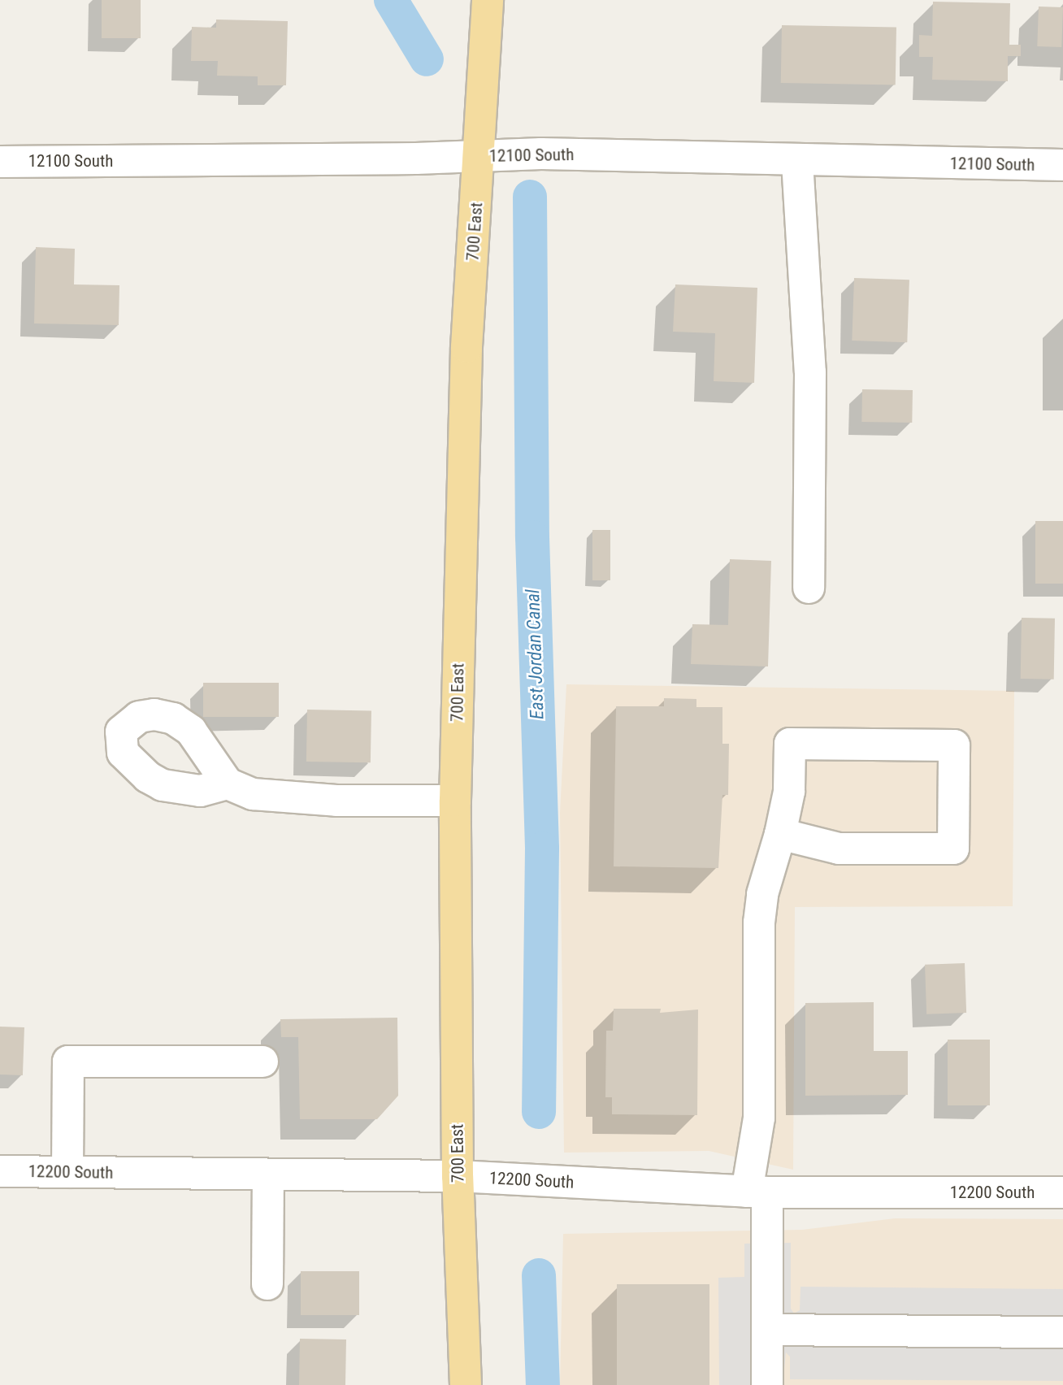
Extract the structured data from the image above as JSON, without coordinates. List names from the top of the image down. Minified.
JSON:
{"streets":{"main road":["700 East"],"street":["12100 South","12200 South"]},"crossings":[["12100 South","700 East"],["700 East","12200 South"]],"water":["East Jordan Canal"]}
